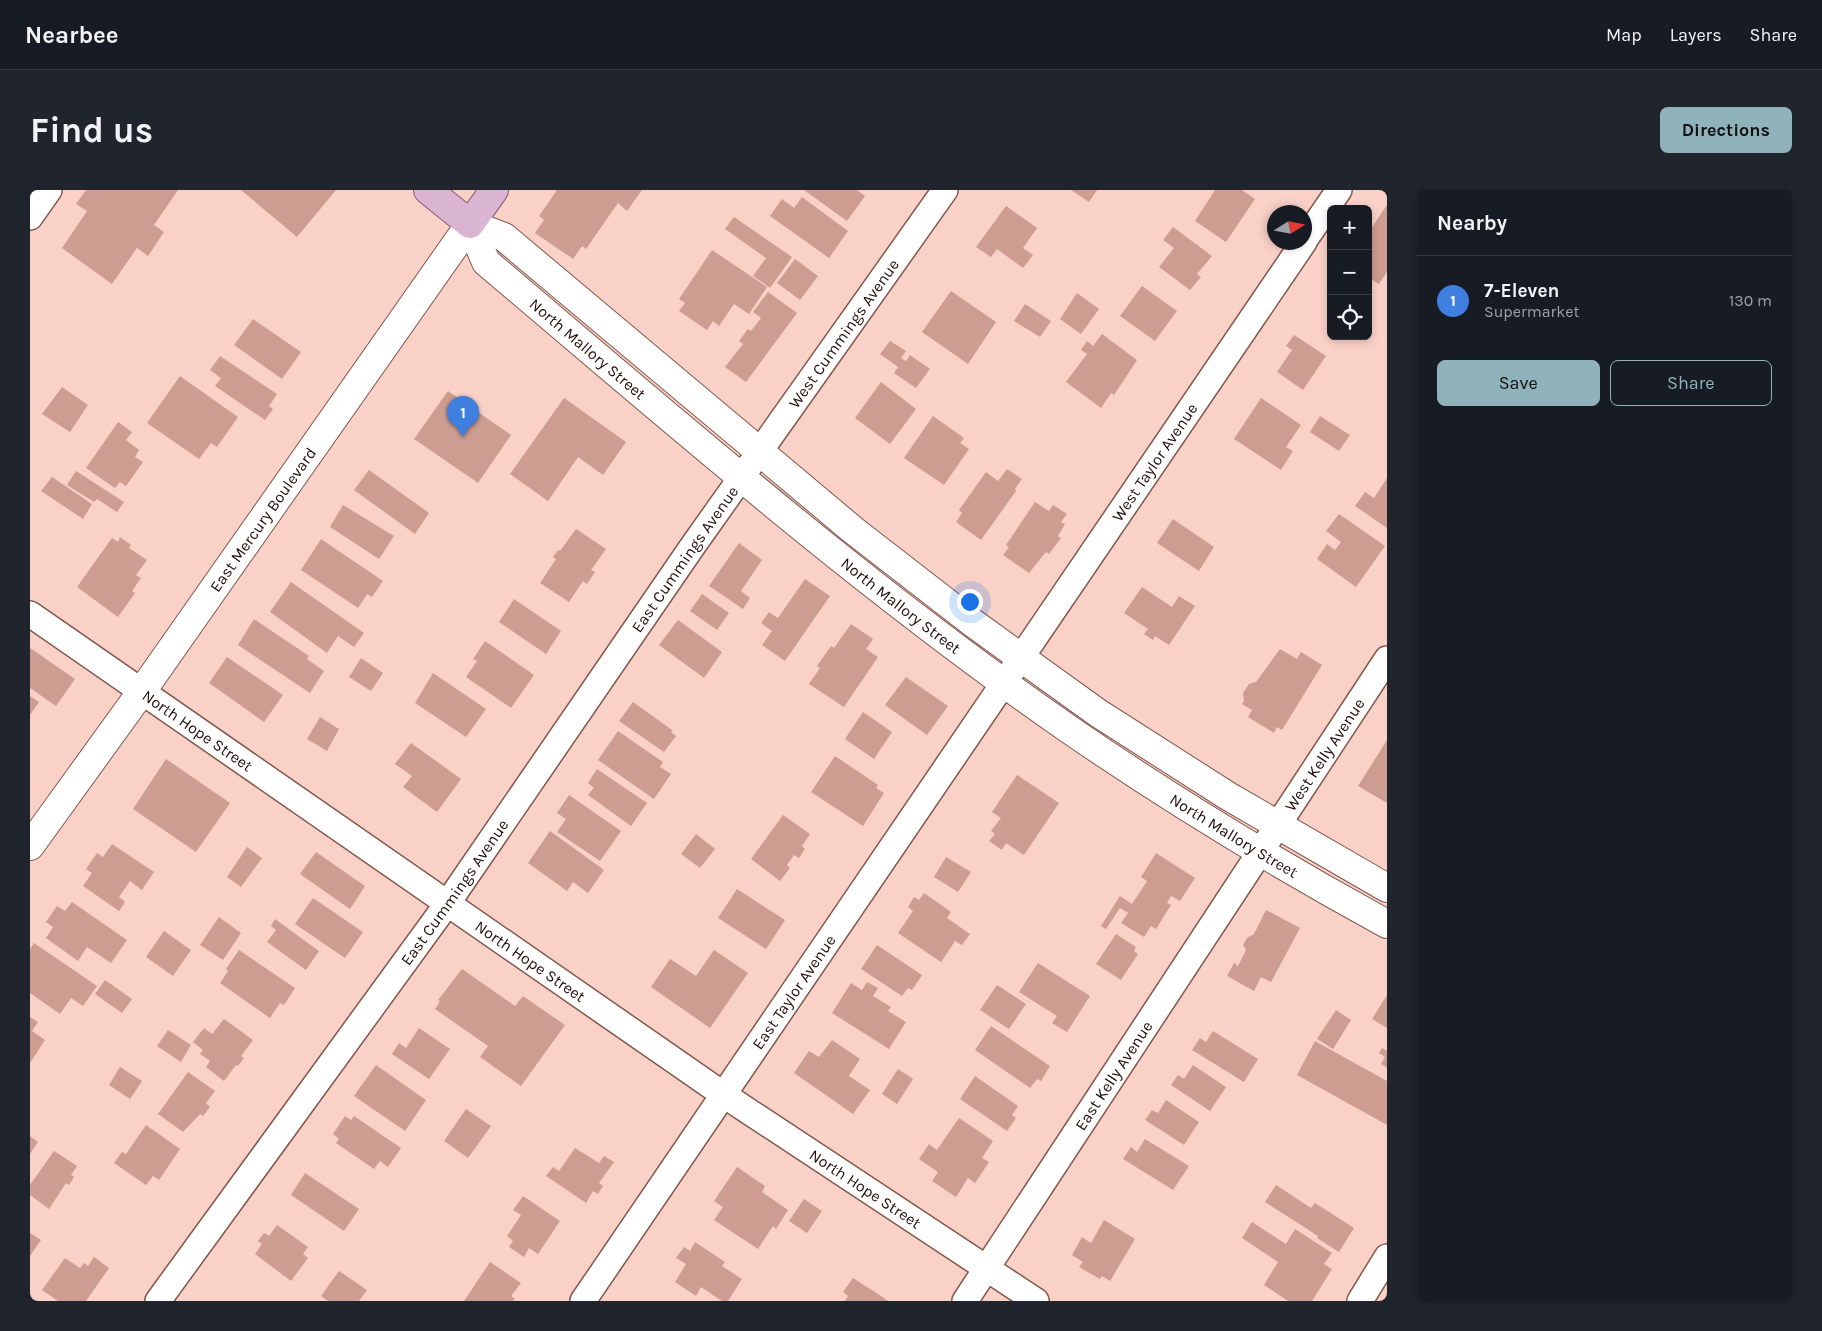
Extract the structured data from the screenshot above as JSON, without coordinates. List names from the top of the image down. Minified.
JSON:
{"streets":{"main road":["North Mallory Street","East Mercury Boulevard"],"street":["West Cummings Avenue","West Taylor Avenue","East Cummings Avenue","North Hope Street","West Kelly Avenue","East Taylor Avenue","East Kelly Avenue"]},"crossings":[["West Cummings Avenue","North Mallory Street"],["West Cummings Avenue","East Cummings Avenue"],["North Mallory Street","West Taylor Avenue"],["North Mallory Street","East Mercury Boulevard"],["North Mallory Street","East Cummings Avenue"],["North Mallory Street","West Kelly Avenue"],["North Mallory Street","East Taylor Avenue"],["North Mallory Street","East Kelly Avenue"],["West Taylor Avenue","East Taylor Avenue"],["East Mercury Boulevard","North Hope Street"],["East Cummings Avenue","North Hope Street"],["North Hope Street","East Taylor Avenue"],["North Hope Street","East Kelly Avenue"],["West Kelly Avenue","East Kelly Avenue"]],"north":"right","page":{"header":"Nearbee","nav":["Map","Layers","Share"],"buttons":["Directions",["Save","Share"]],"title":"Find us","heading":"Nearby","map_buttons":["+","−"],"list":[{"mark":"1","name":"7-Eleven","note":"Supermarket","value":"130 m"}],"pins":"1"}}
